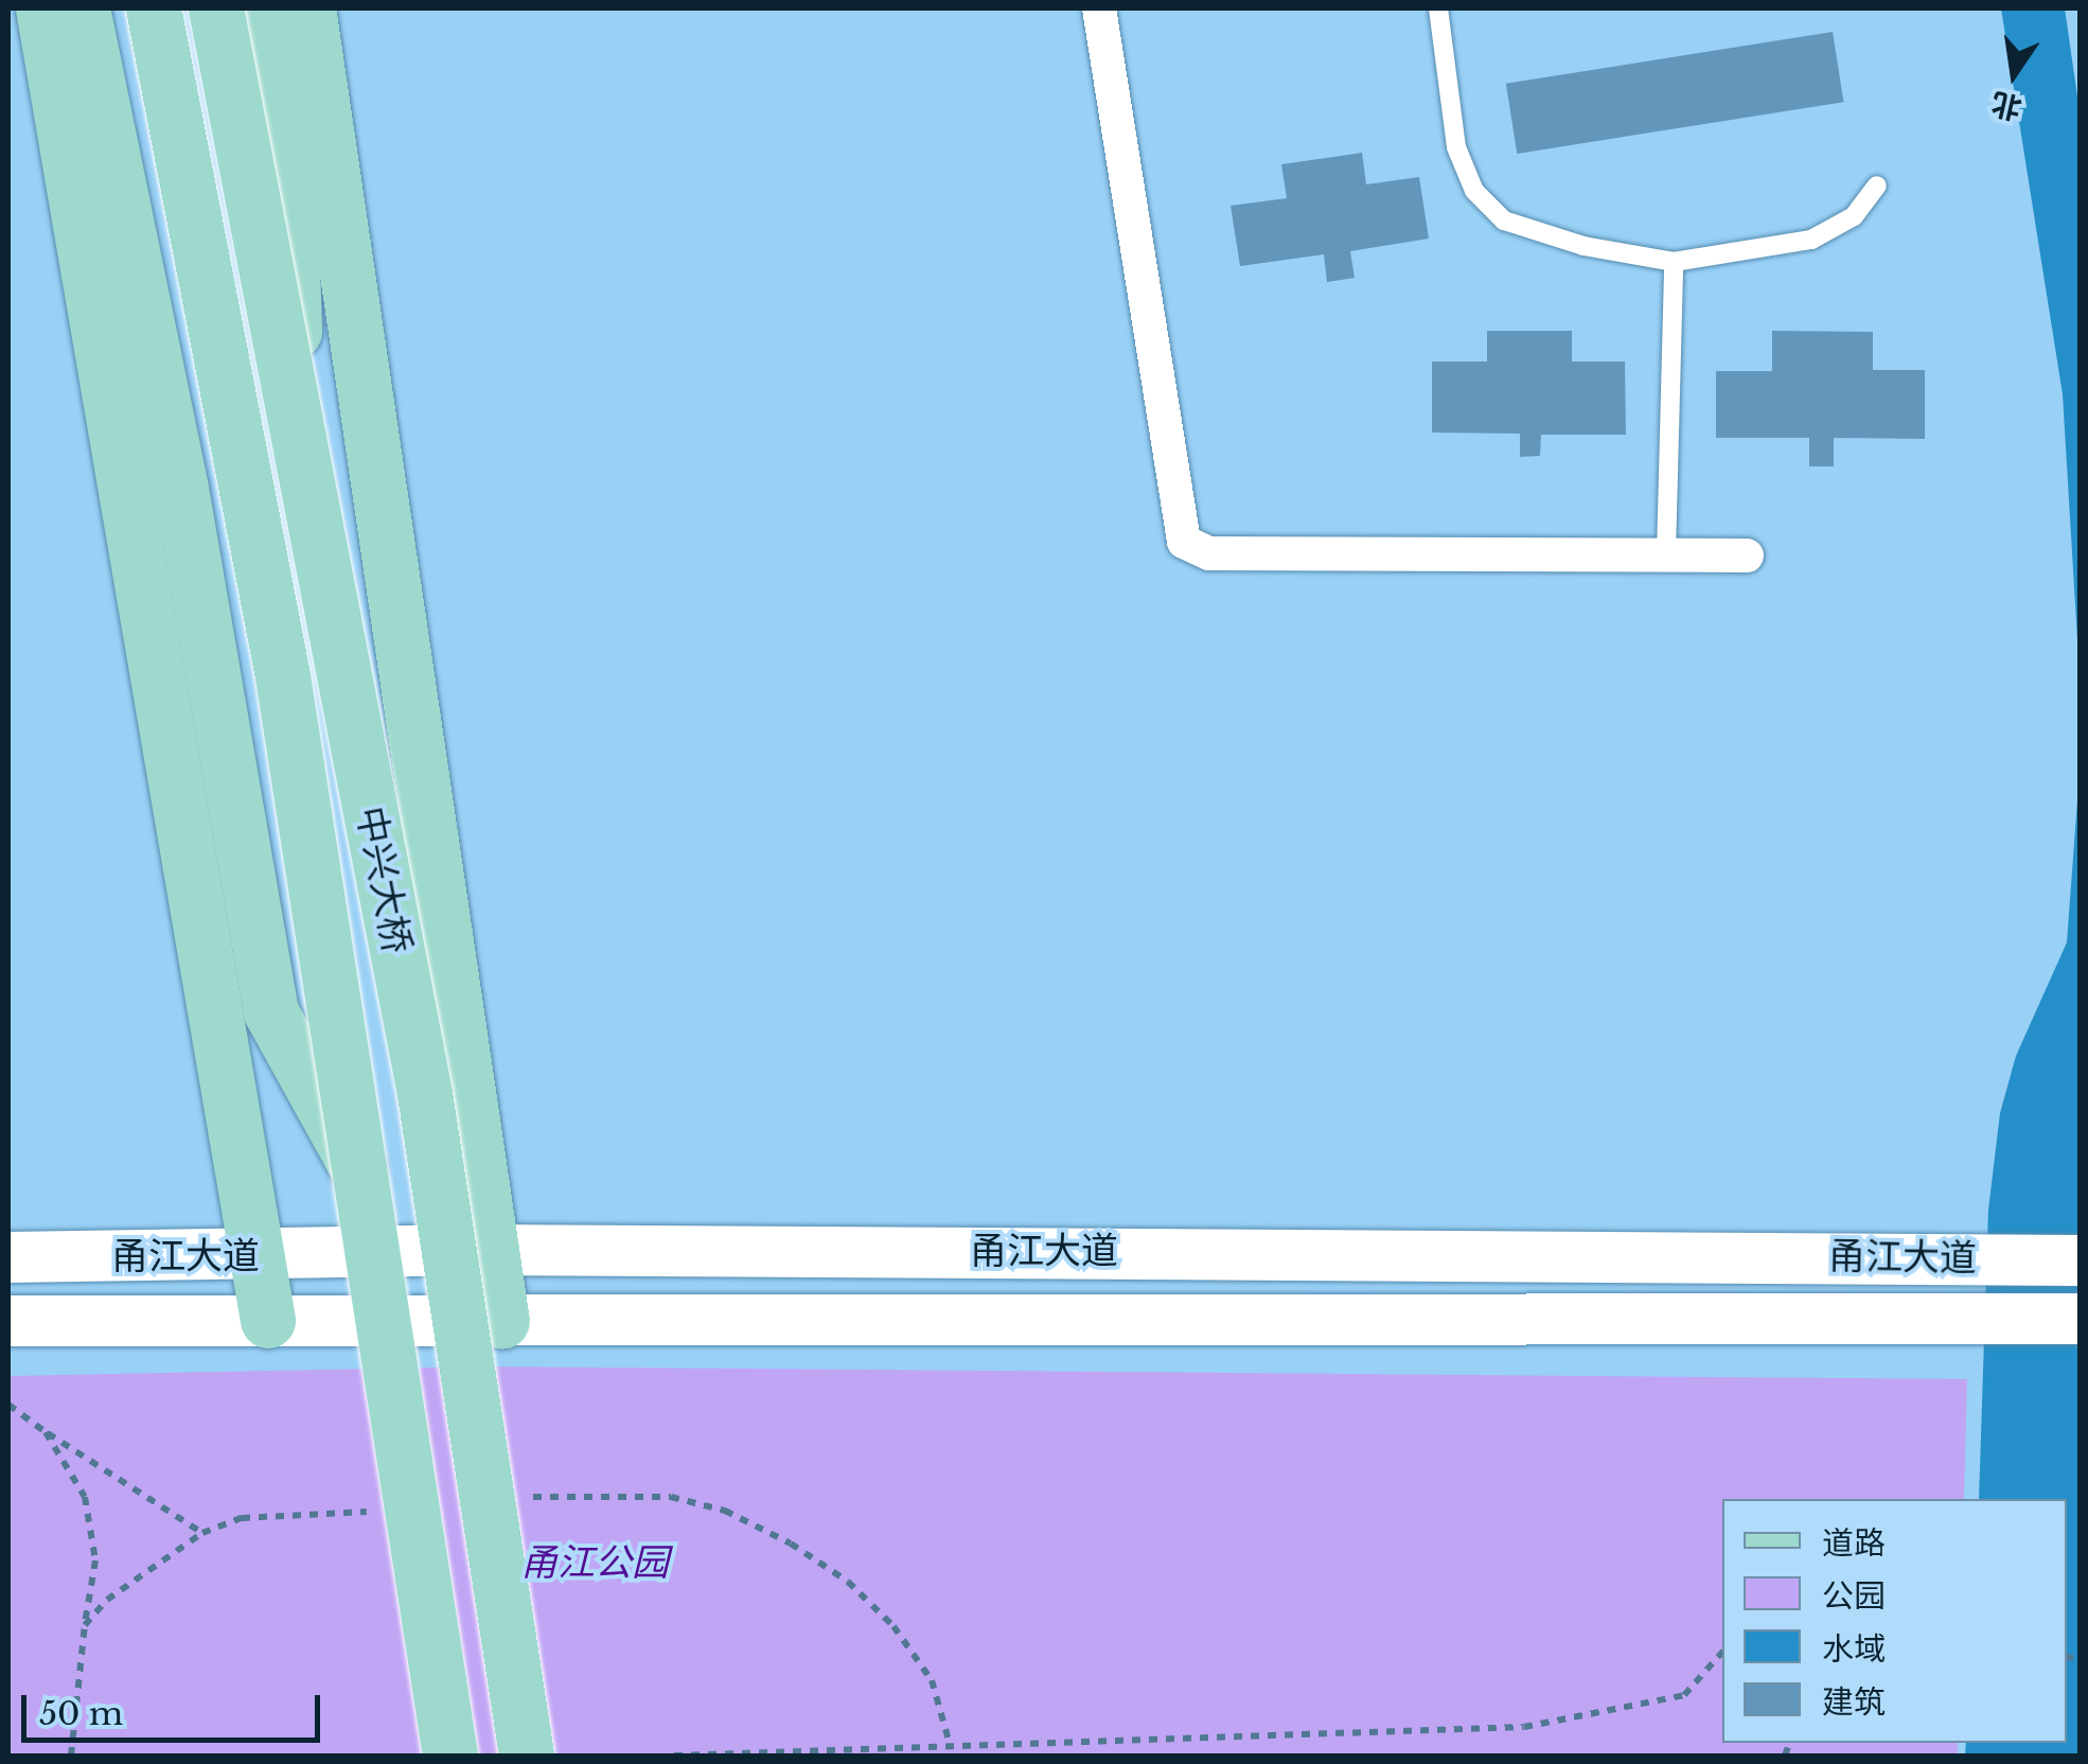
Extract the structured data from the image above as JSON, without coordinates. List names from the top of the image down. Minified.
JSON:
{"streets":{"main road":["中兴大桥","甬江大道"]},"parks":["甬江公园"],"legend":["道路","公园","水域","建筑"],"scale_bar":"50 m","north":"bottom"}
